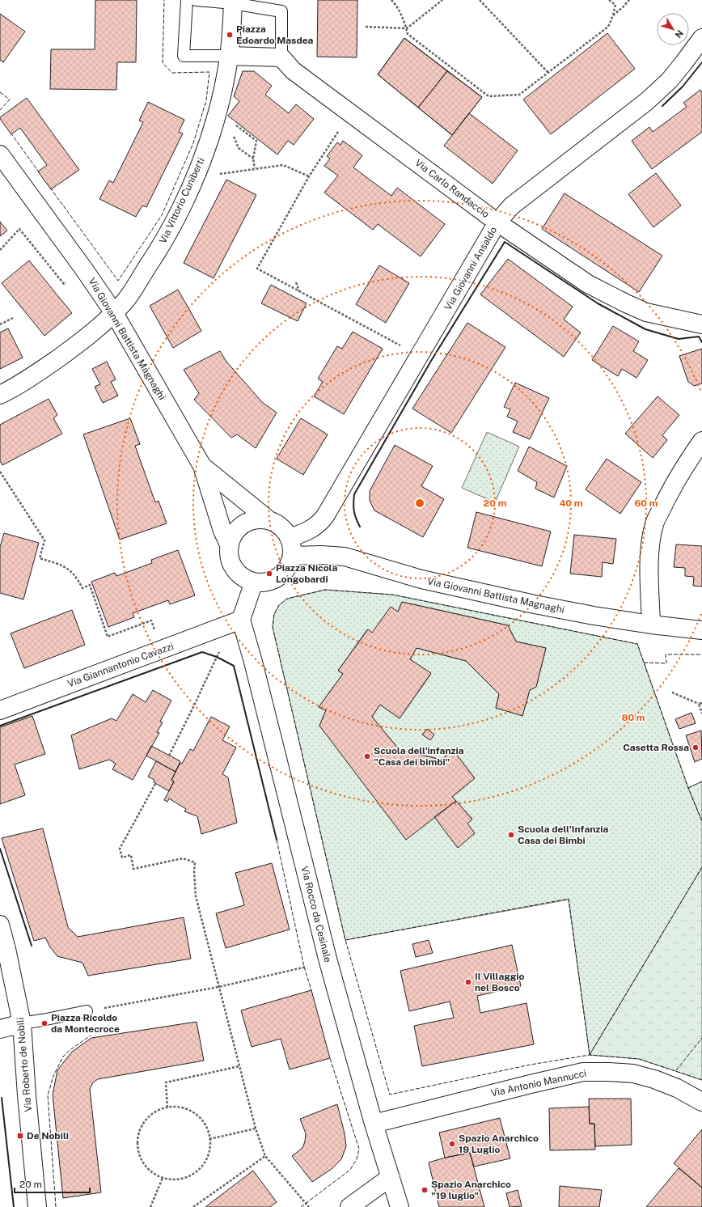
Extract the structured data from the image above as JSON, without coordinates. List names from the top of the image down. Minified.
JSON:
{"streets":{"street":["Via Carlo Randaccio","Via Vittorio Cuniberti","Via Giovanni Ansaldo","Via Giovanni Battista Magnaghi","Via Giannantonio Cavazzi","Via Rocco da Cesinale","Via Roberto de Nobili","Via Antonio Mannucci"]},"crossings":[["Via Carlo Randaccio","Via Giovanni Ansaldo"],["Via Vittorio Cuniberti","Via Giovanni Battista Magnaghi"],["Via Giovanni Ansaldo","Via Giovanni Battista Magnaghi"],["Via Giannantonio Cavazzi","Via Rocco da Cesinale"],["Via Rocco da Cesinale","Via Antonio Mannucci"]],"places":{"other":["Piazza Edoardo Masdea","Piazza Nicola Longobardi","Casetta Rossa","Scuola dell'infanzia \"Casa dei bimbi\"","Scuola dell'Infanzia Casa dei Bimbi","Il Villaggio nel Bosco","Piazza Ricoldo da Montecroce","Spazio Anarchico 19 Luglio","Spazio Anarchico \"19 luglio\""],"transit":["De Nobili"]},"scale_bar":"20 m","north":"bottom right","rings":["20 m","40 m","60 m","80 m"]}
